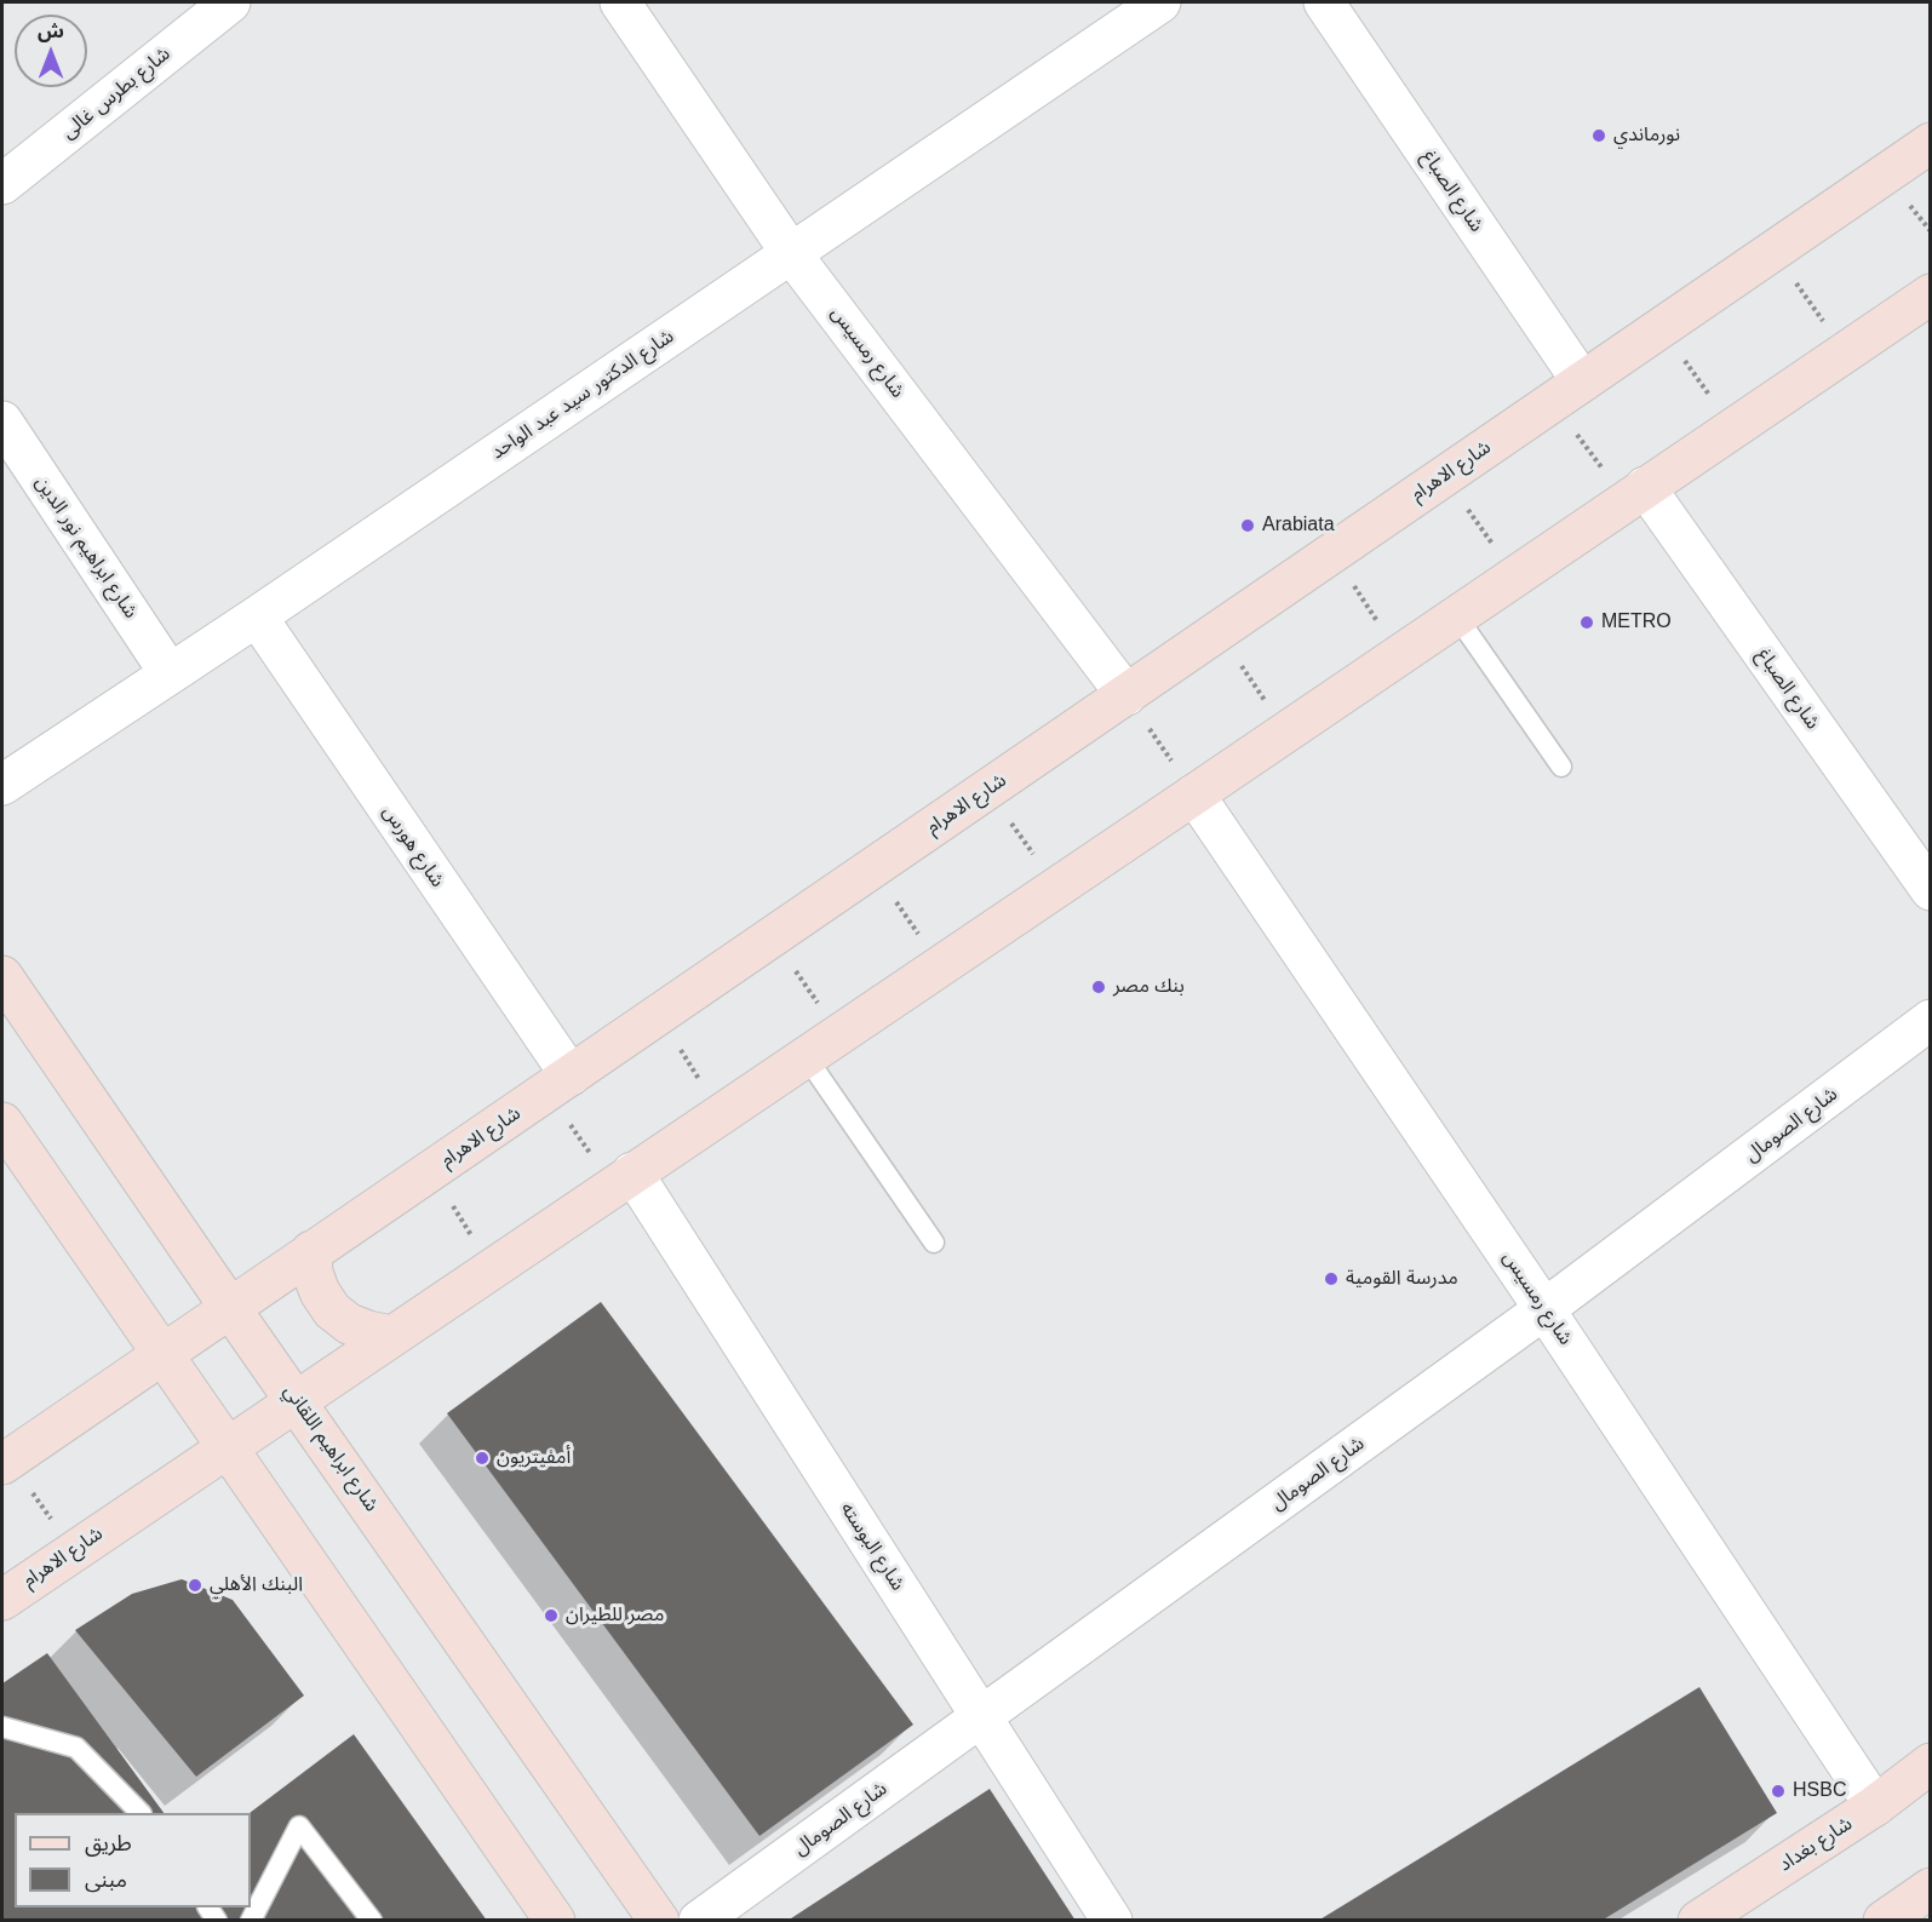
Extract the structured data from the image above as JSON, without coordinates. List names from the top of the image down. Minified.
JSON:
{"streets":{"main road":["شارع الاهرام","شارع ابراهيم اللقاني","شارع بغداد"],"street":["شارع بطرس غالى","شارع الصباغ","شارع رمسيس","شارع الدكتور سيد عبد الواحد","شارع ابراهيم نور الدين","شارع هورس","شارع الصومال","شارع البوسته"]},"crossings":[["شارع الصباغ","شارع الاهرام"],["شارع رمسيس","شارع الدكتور سيد عبد الواحد"],["شارع رمسيس","شارع الاهرام"],["شارع رمسيس","شارع الصومال"],["شارع رمسيس","شارع بغداد"],["شارع الدكتور سيد عبد الواحد","شارع ابراهيم نور الدين"],["شارع الدكتور سيد عبد الواحد","شارع هورس"],["شارع الاهرام","شارع هورس"],["شارع الاهرام","شارع ابراهيم اللقاني"],["شارع الاهرام","شارع البوسته"],["شارع الصومال","شارع البوسته"]],"places":["نورماندي","Arabiata","METRO","بنك مصر","مدرسة القومية","أمفيتريون","البنك الأهلي","مصر للطيران","HSBC"],"legend":["طريق","مبنى"],"north":"top"}
